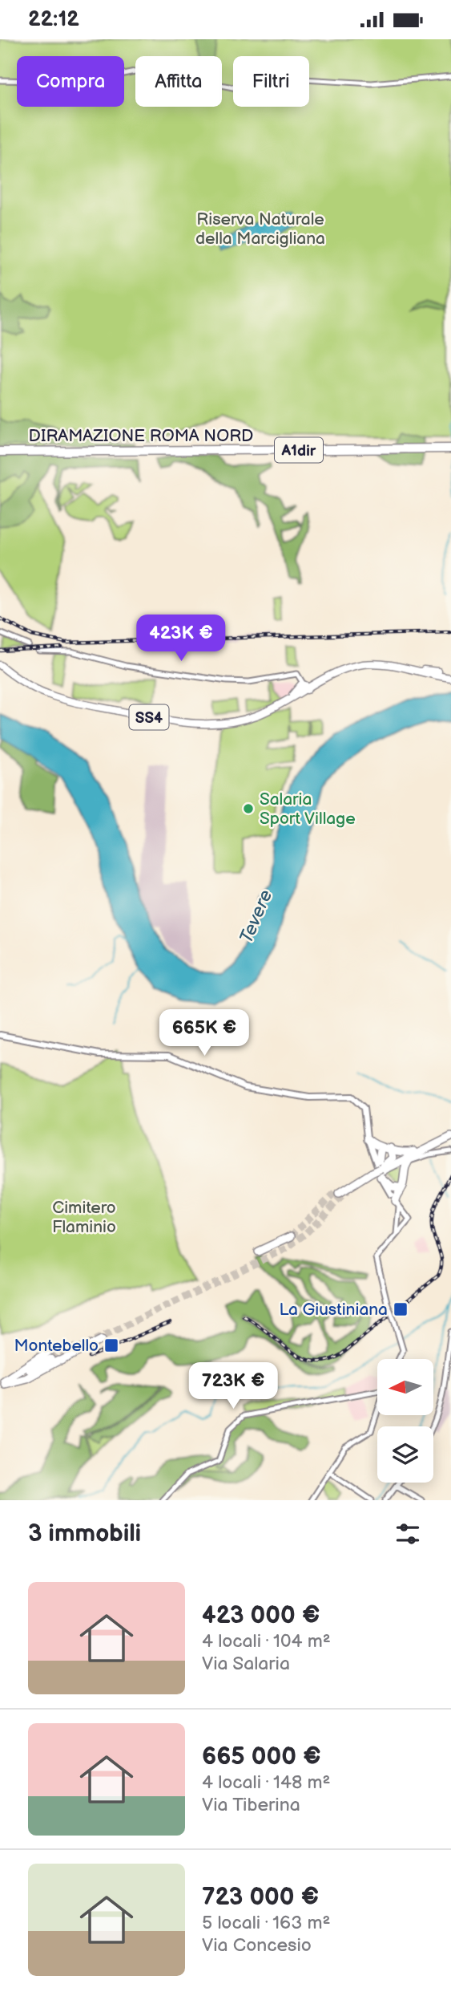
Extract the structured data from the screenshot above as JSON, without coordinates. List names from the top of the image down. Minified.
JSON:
{"streets":{"highway":["DIRAMAZIONE ROMA NORD","A1dir"],"main road":["SS4"]},"water":["Tevere"],"parks":["Riserva Naturale della Marcigliana","Cimitero Flaminio"],"places":{"other":["Salaria Sport Village"],"transit":["La Giustiniana","Montebello"]},"north":"left","page":{"status":"22:12","chip":["Compra","Affitta","Filtri"],"price":["423K €","665K €","723K €"],"heading":"3 immobili","list":[{"name":"423 000 €","note":"4 locali · 104 m² · Via Salaria"},{"name":"665 000 €","note":"4 locali · 148 m² · Via Tiberina"},{"name":"723 000 €","note":"5 locali · 163 m² · Via Concesio"}]}}
